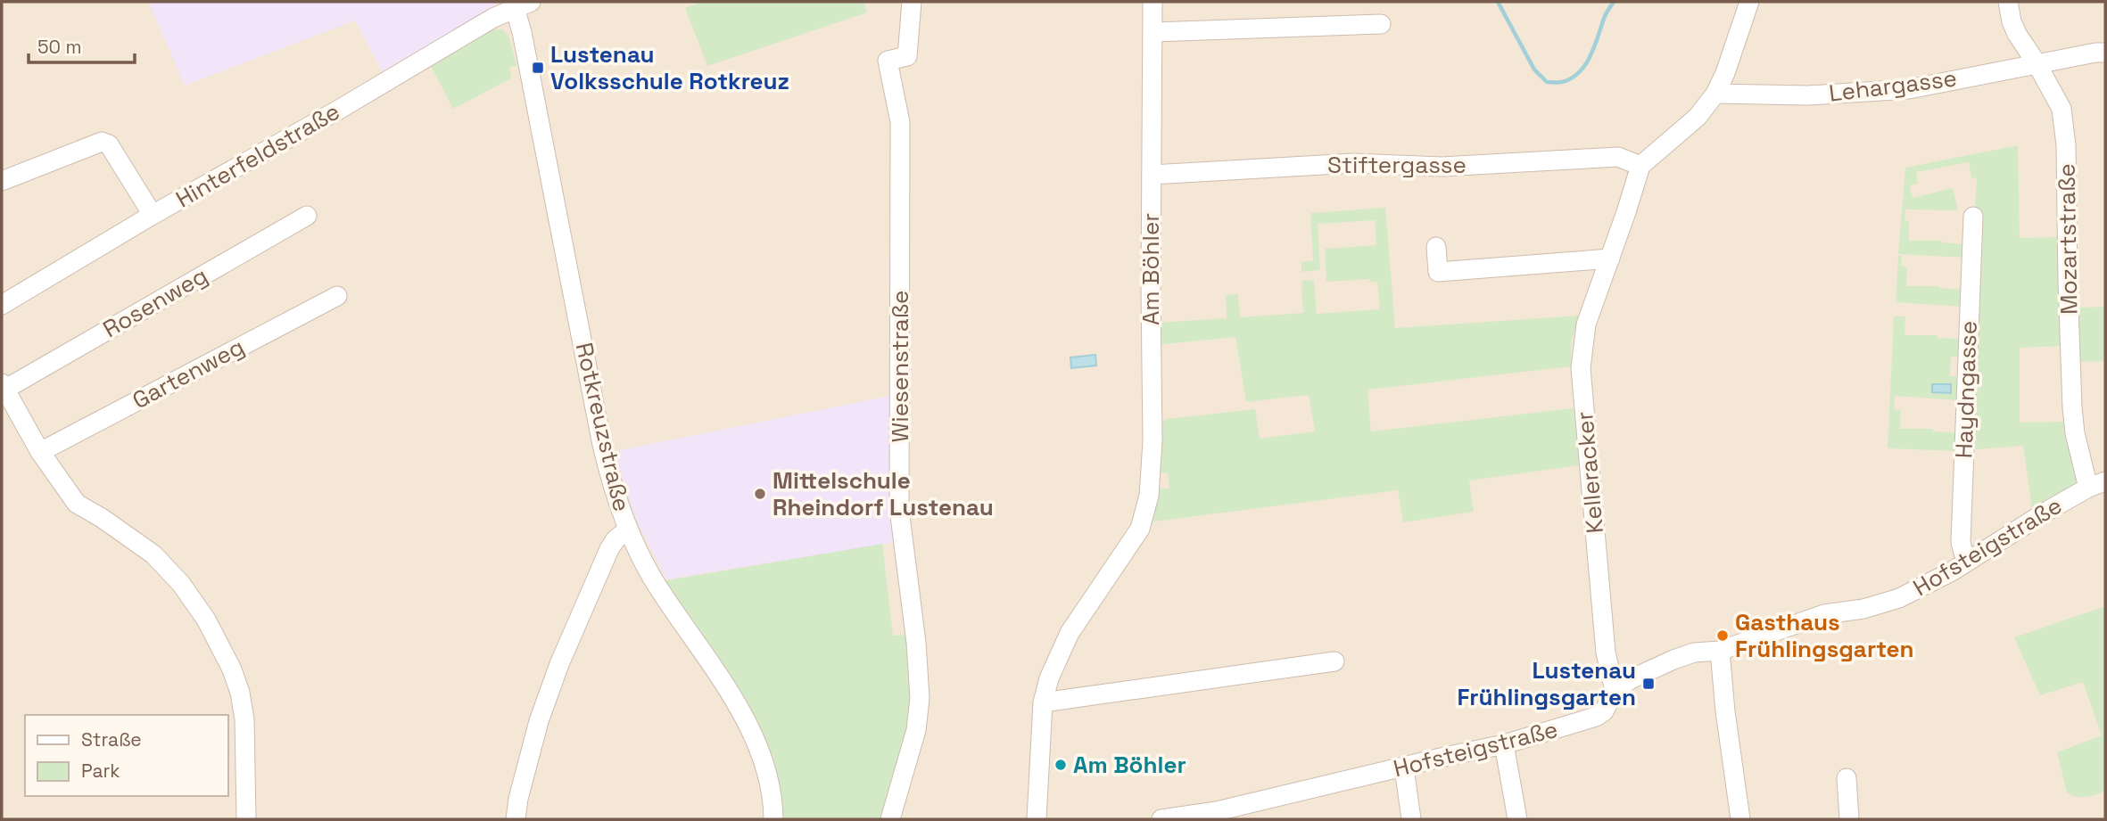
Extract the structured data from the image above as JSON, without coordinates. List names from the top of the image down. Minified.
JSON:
{"streets":{"street":["Lehargasse","Hinterfeldstraße","Stiftergasse","Mozartstraße","Am Böhler","Rosenweg","Wiesenstraße","Gartenweg","Haydngasse","Rotkreuzstraße","Kelleracker","Hofsteigstraße"]},"crossings":[["Lehargasse","Mozartstraße"],["Hinterfeldstraße","Rotkreuzstraße"],["Stiftergasse","Am Böhler"],["Stiftergasse","Kelleracker"],["Mozartstraße","Hofsteigstraße"],["Haydngasse","Hofsteigstraße"],["Kelleracker","Hofsteigstraße"]],"places":{"transit":["Lustenau Volksschule Rotkreuz","Lustenau Frühlingsgarten"],"other":["Mittelschule Rheindorf Lustenau","Gasthaus Frühlingsgarten","Am Böhler"]},"legend":["Straße","Park"],"scale_bar":"50 m"}
